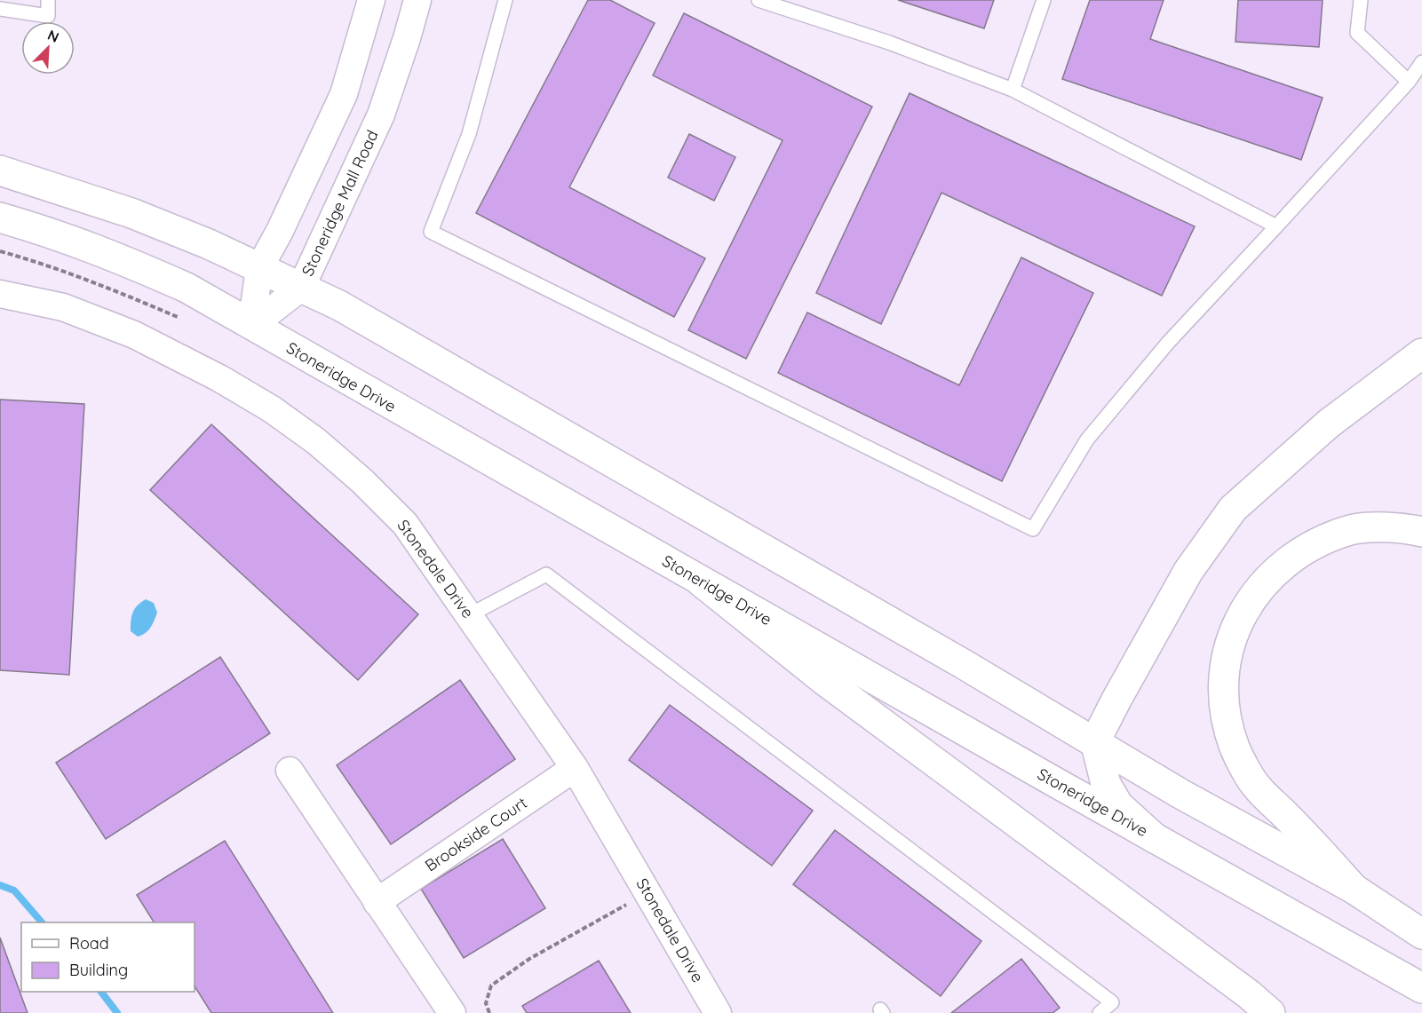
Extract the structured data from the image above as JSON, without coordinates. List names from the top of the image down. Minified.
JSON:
{"streets":{"main road":["Stoneridge Drive"],"street":["Stoneridge Mall Road","Stonedale Drive","Brookside Court"]},"crossings":[["Stoneridge Mall Road","Stoneridge Drive"],["Stonedale Drive","Brookside Court"]],"legend":["Road","Building"],"north":"top right"}
